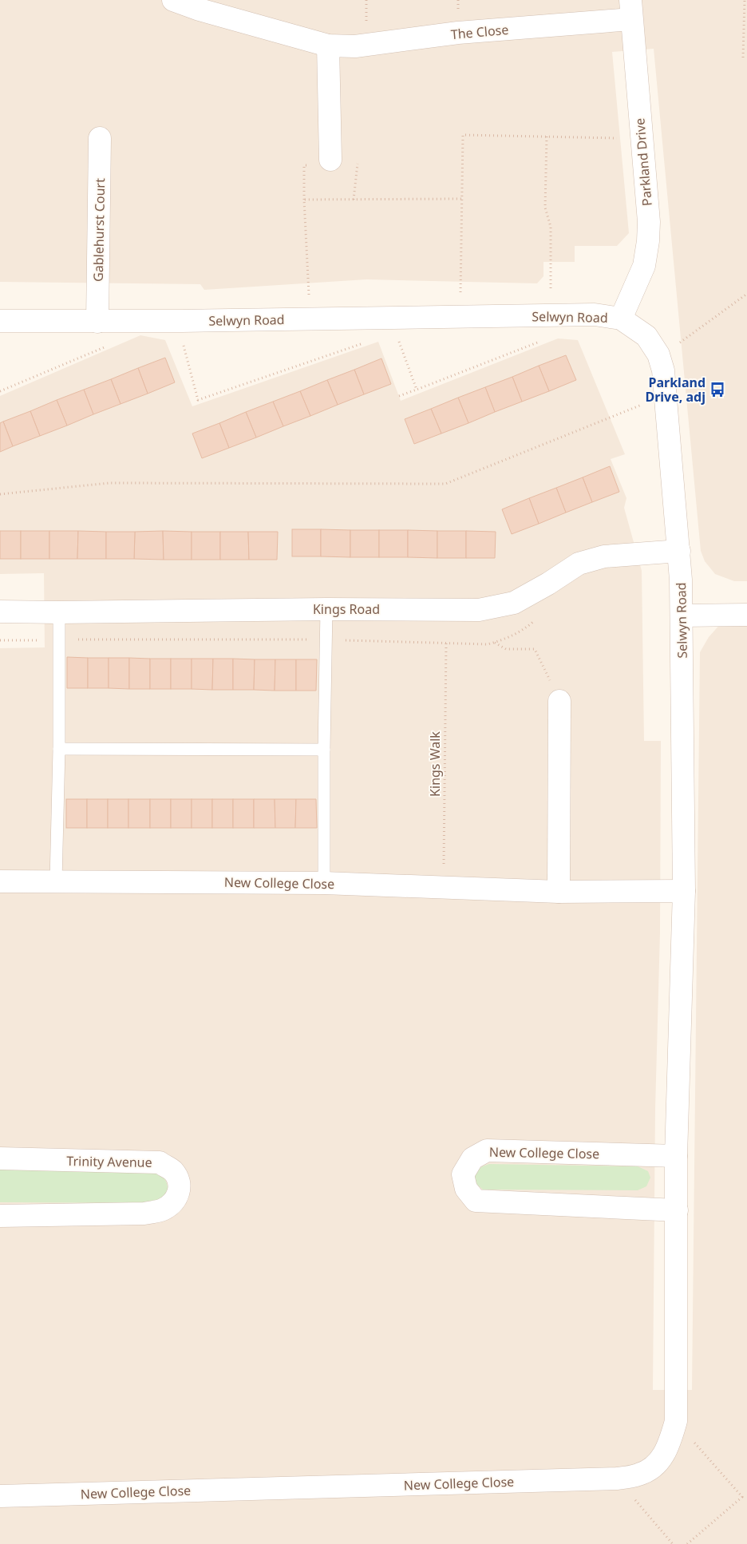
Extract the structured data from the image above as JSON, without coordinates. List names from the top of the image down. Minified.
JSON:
{"streets":{"street":["The Close","Parkland Drive","Gablehurst Court","Selwyn Road","Kings Road","New College Close","Trinity Avenue"],"path":["Kings Walk"]},"crossings":[["The Close","Parkland Drive"],["Parkland Drive","Selwyn Road"],["Gablehurst Court","Selwyn Road"],["Selwyn Road","Kings Road"],["Selwyn Road","New College Close"],["Kings Walk","New College Close"]],"places":{"bus stop":["Parkland Drive, adj"]}}
